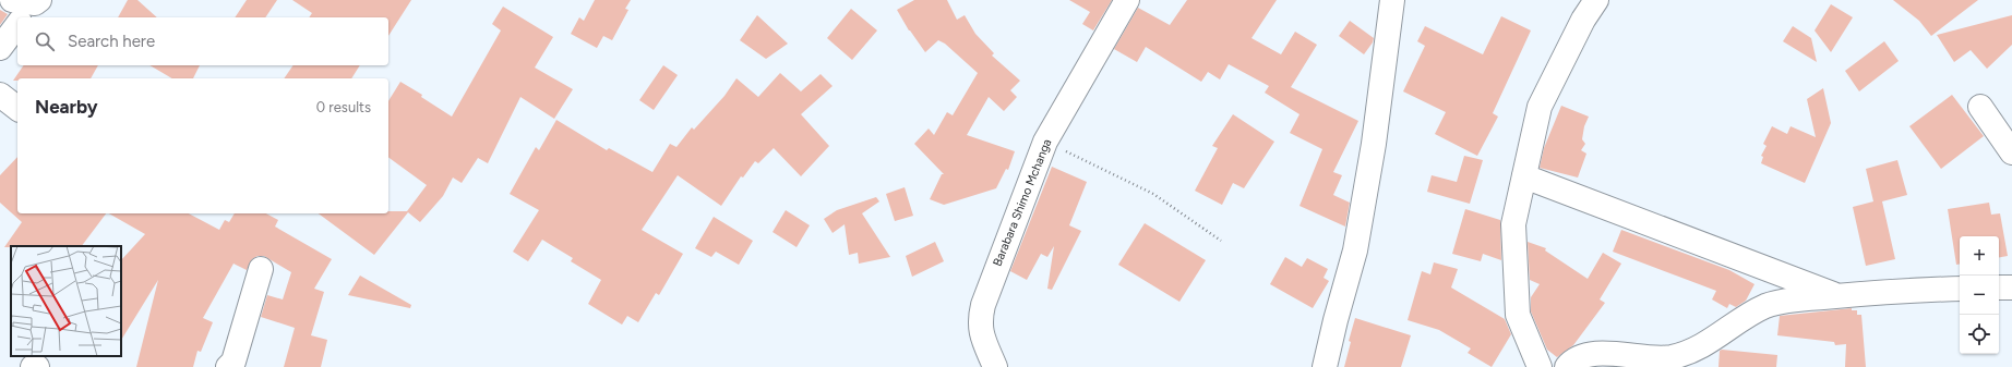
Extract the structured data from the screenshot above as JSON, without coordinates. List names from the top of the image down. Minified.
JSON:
{"streets":{"street":["Barabara Shimo Mchanga"]},"page":{"search":"Search here","heading":["Nearby","0 results"],"map_buttons":["+","−"]}}
